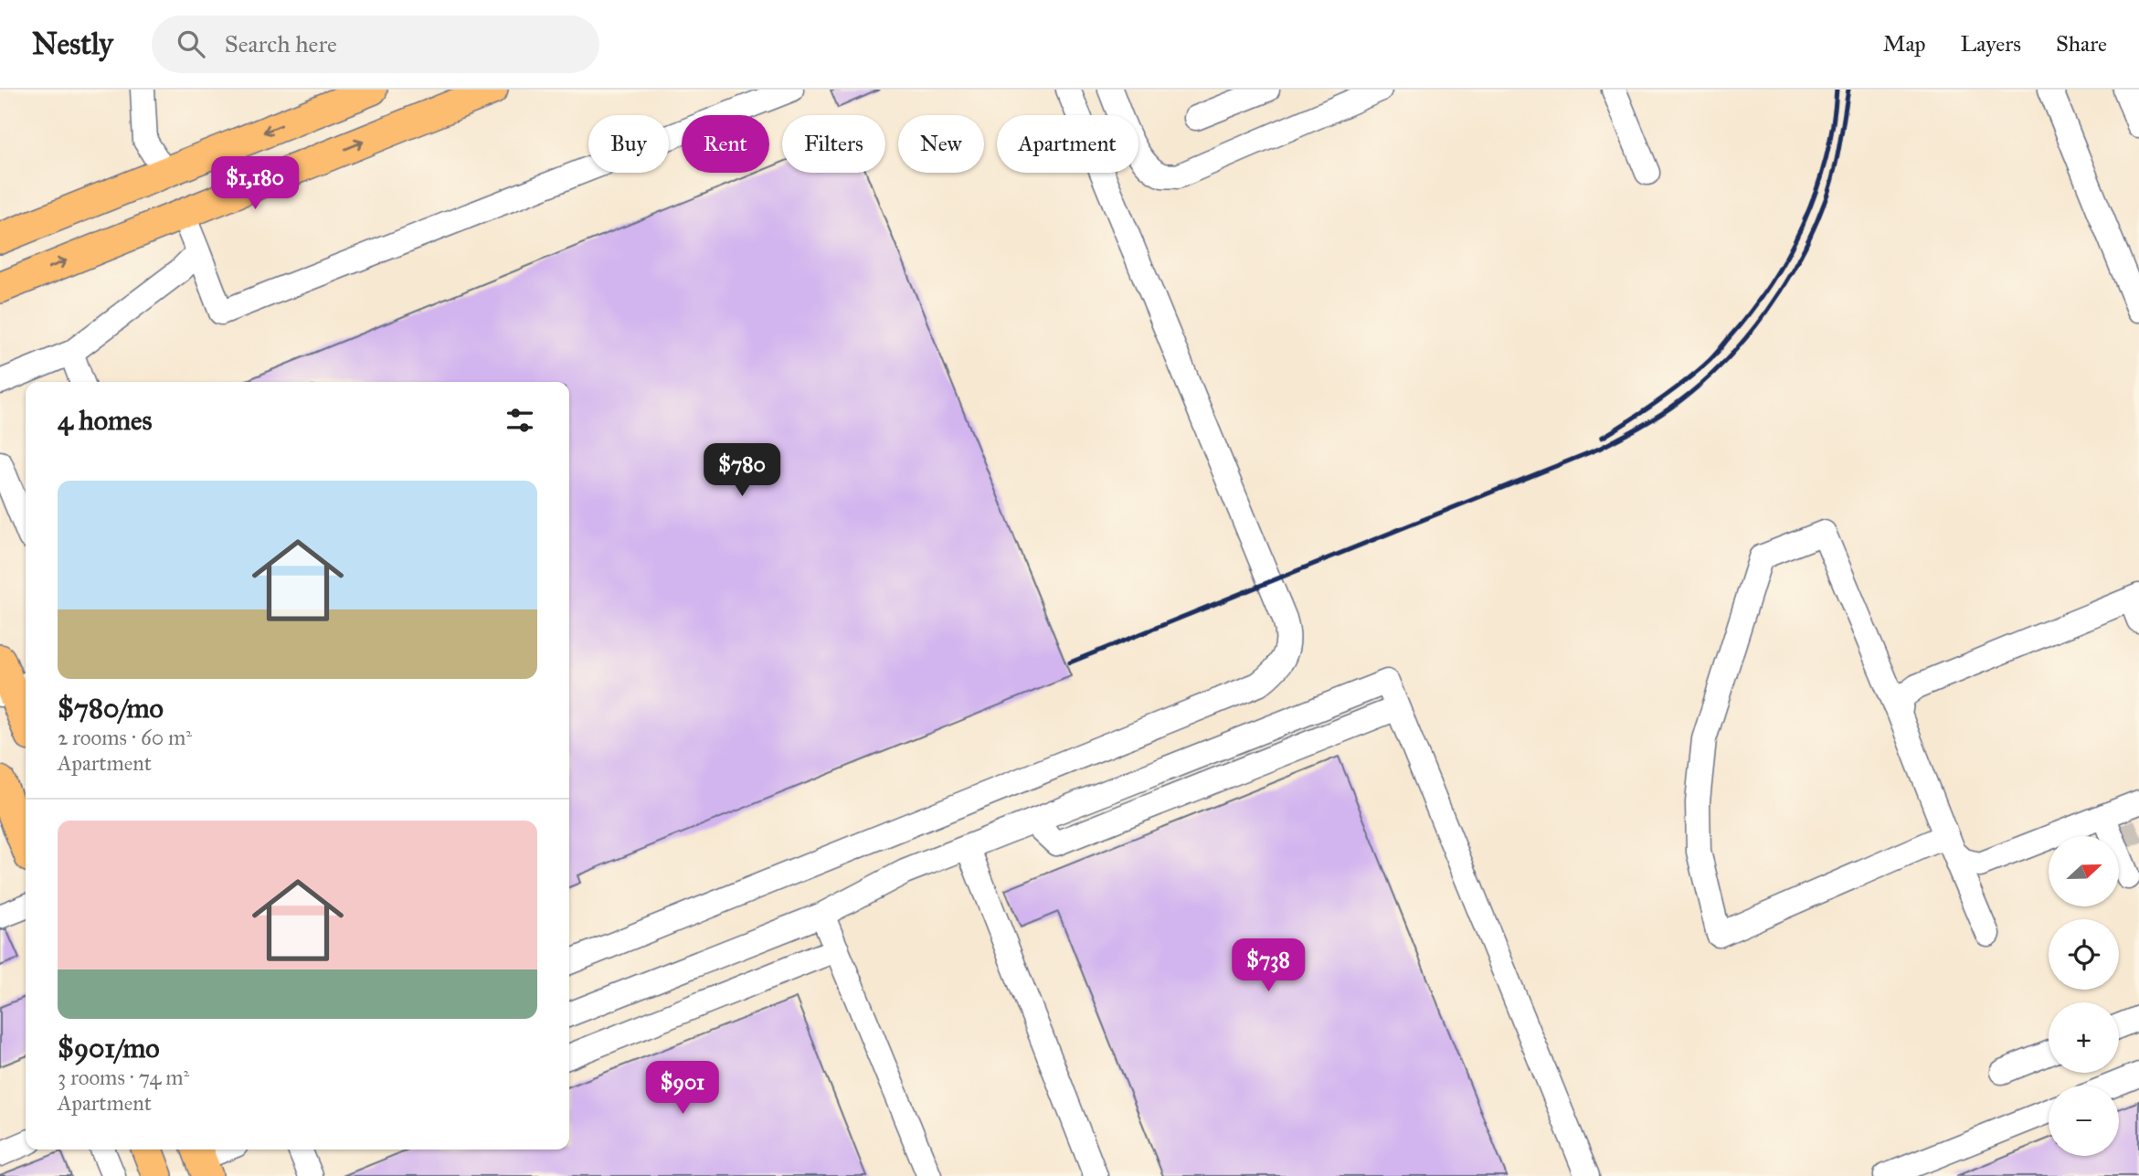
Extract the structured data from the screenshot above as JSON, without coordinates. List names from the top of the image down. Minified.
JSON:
{"north":"right","page":{"header":"Nestly","search":"Search here","nav":["Map","Layers","Share"],"chip":["Buy","Rent","Filters","New","Apartment"],"price":["$1,180","$780","$738","$901"],"heading":"4 homes","list":[{"name":"$780/mo","note":"2 rooms · 60 m² · Apartment"},{"name":"$901/mo","note":"3 rooms · 74 m² · Apartment"}],"map_buttons":["+","−"]}}
